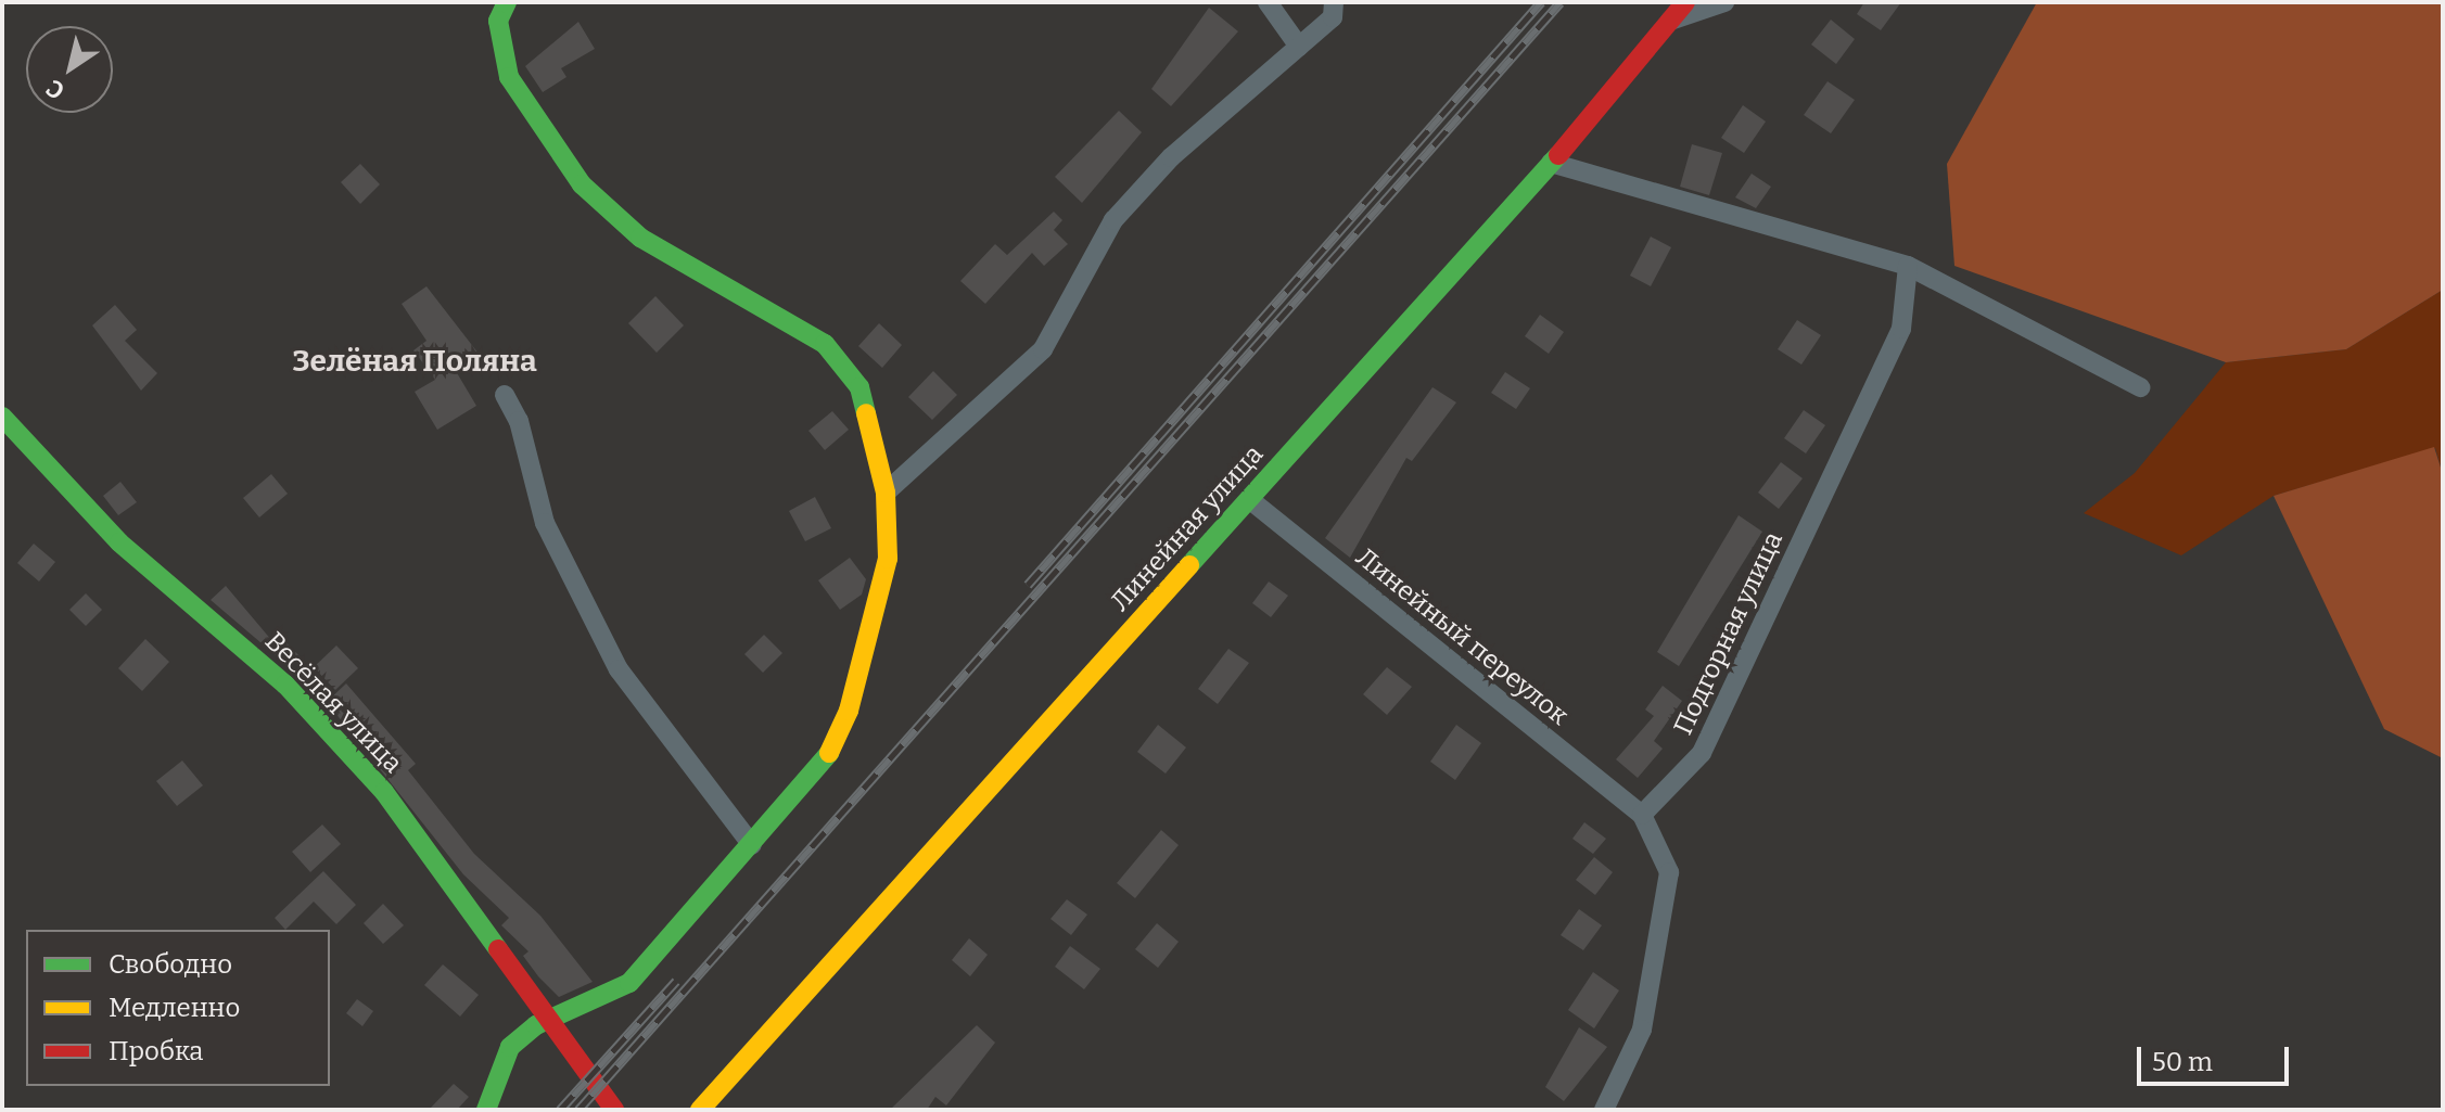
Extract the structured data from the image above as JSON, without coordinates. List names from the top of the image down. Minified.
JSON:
{"streets":{"street":["Линейная улица","Подгорная улица","Линейный переулок","Весёлая улица"]},"crossings":[["Линейная улица","Линейный переулок"],["Подгорная улица","Линейный переулок"]],"districts":["Зелёная Поляна"],"legend":["Свободно","Медленно","Пробка"],"scale_bar":"50 m","north":"bottom left"}
